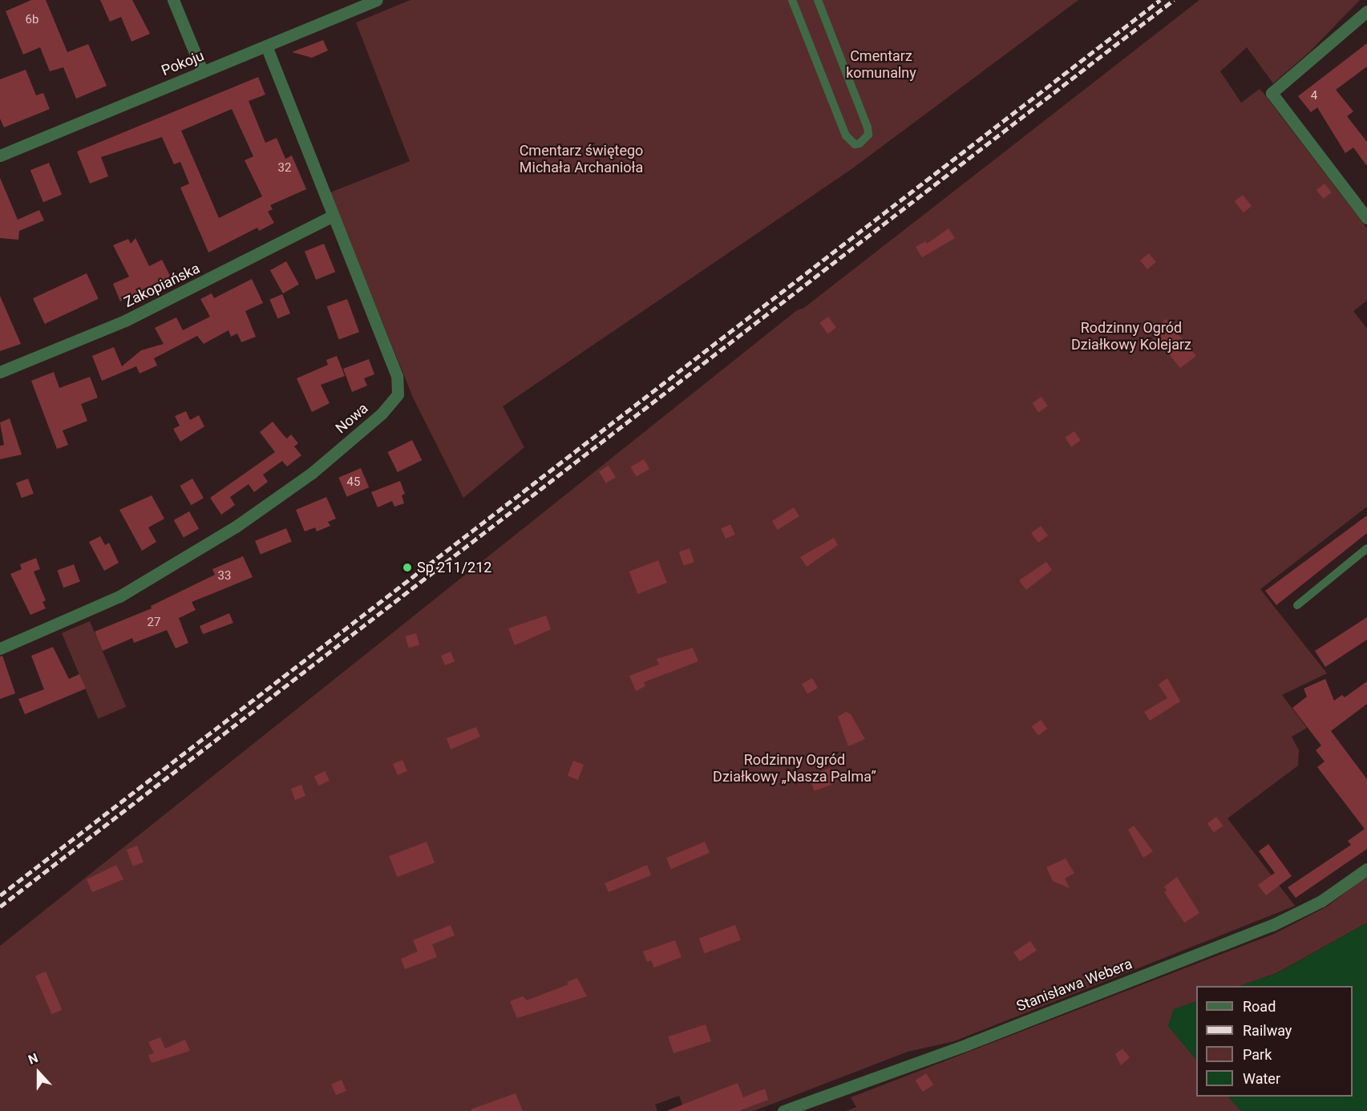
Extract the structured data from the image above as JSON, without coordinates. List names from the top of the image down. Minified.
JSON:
{"streets":{"street":["Pokoju","Zakopiańska","Nowa","Stanisława Webera"]},"crossings":[["Pokoju","Nowa"],["Zakopiańska","Nowa"]],"parks":["Cmentarz komunalny","Cmentarz świętego Michała Archanioła","Rodzinny Ogród Działkowy Kolejarz","Rodzinny Ogród Działkowy „Nasza Palma”"],"places":["Sp 211/212"],"house_numbers":["6b","4","32","45","33","27"],"legend":["Road","Railway","Park","Water"],"north":"top"}
